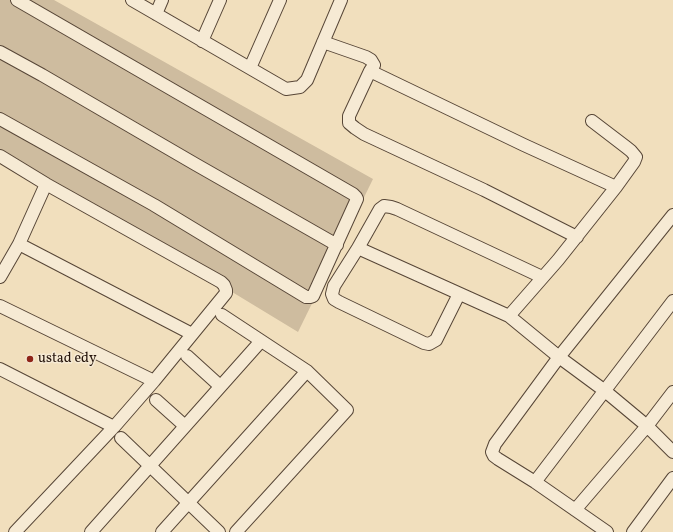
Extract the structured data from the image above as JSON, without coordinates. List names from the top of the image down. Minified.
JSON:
{"places":["ustad edy"]}
